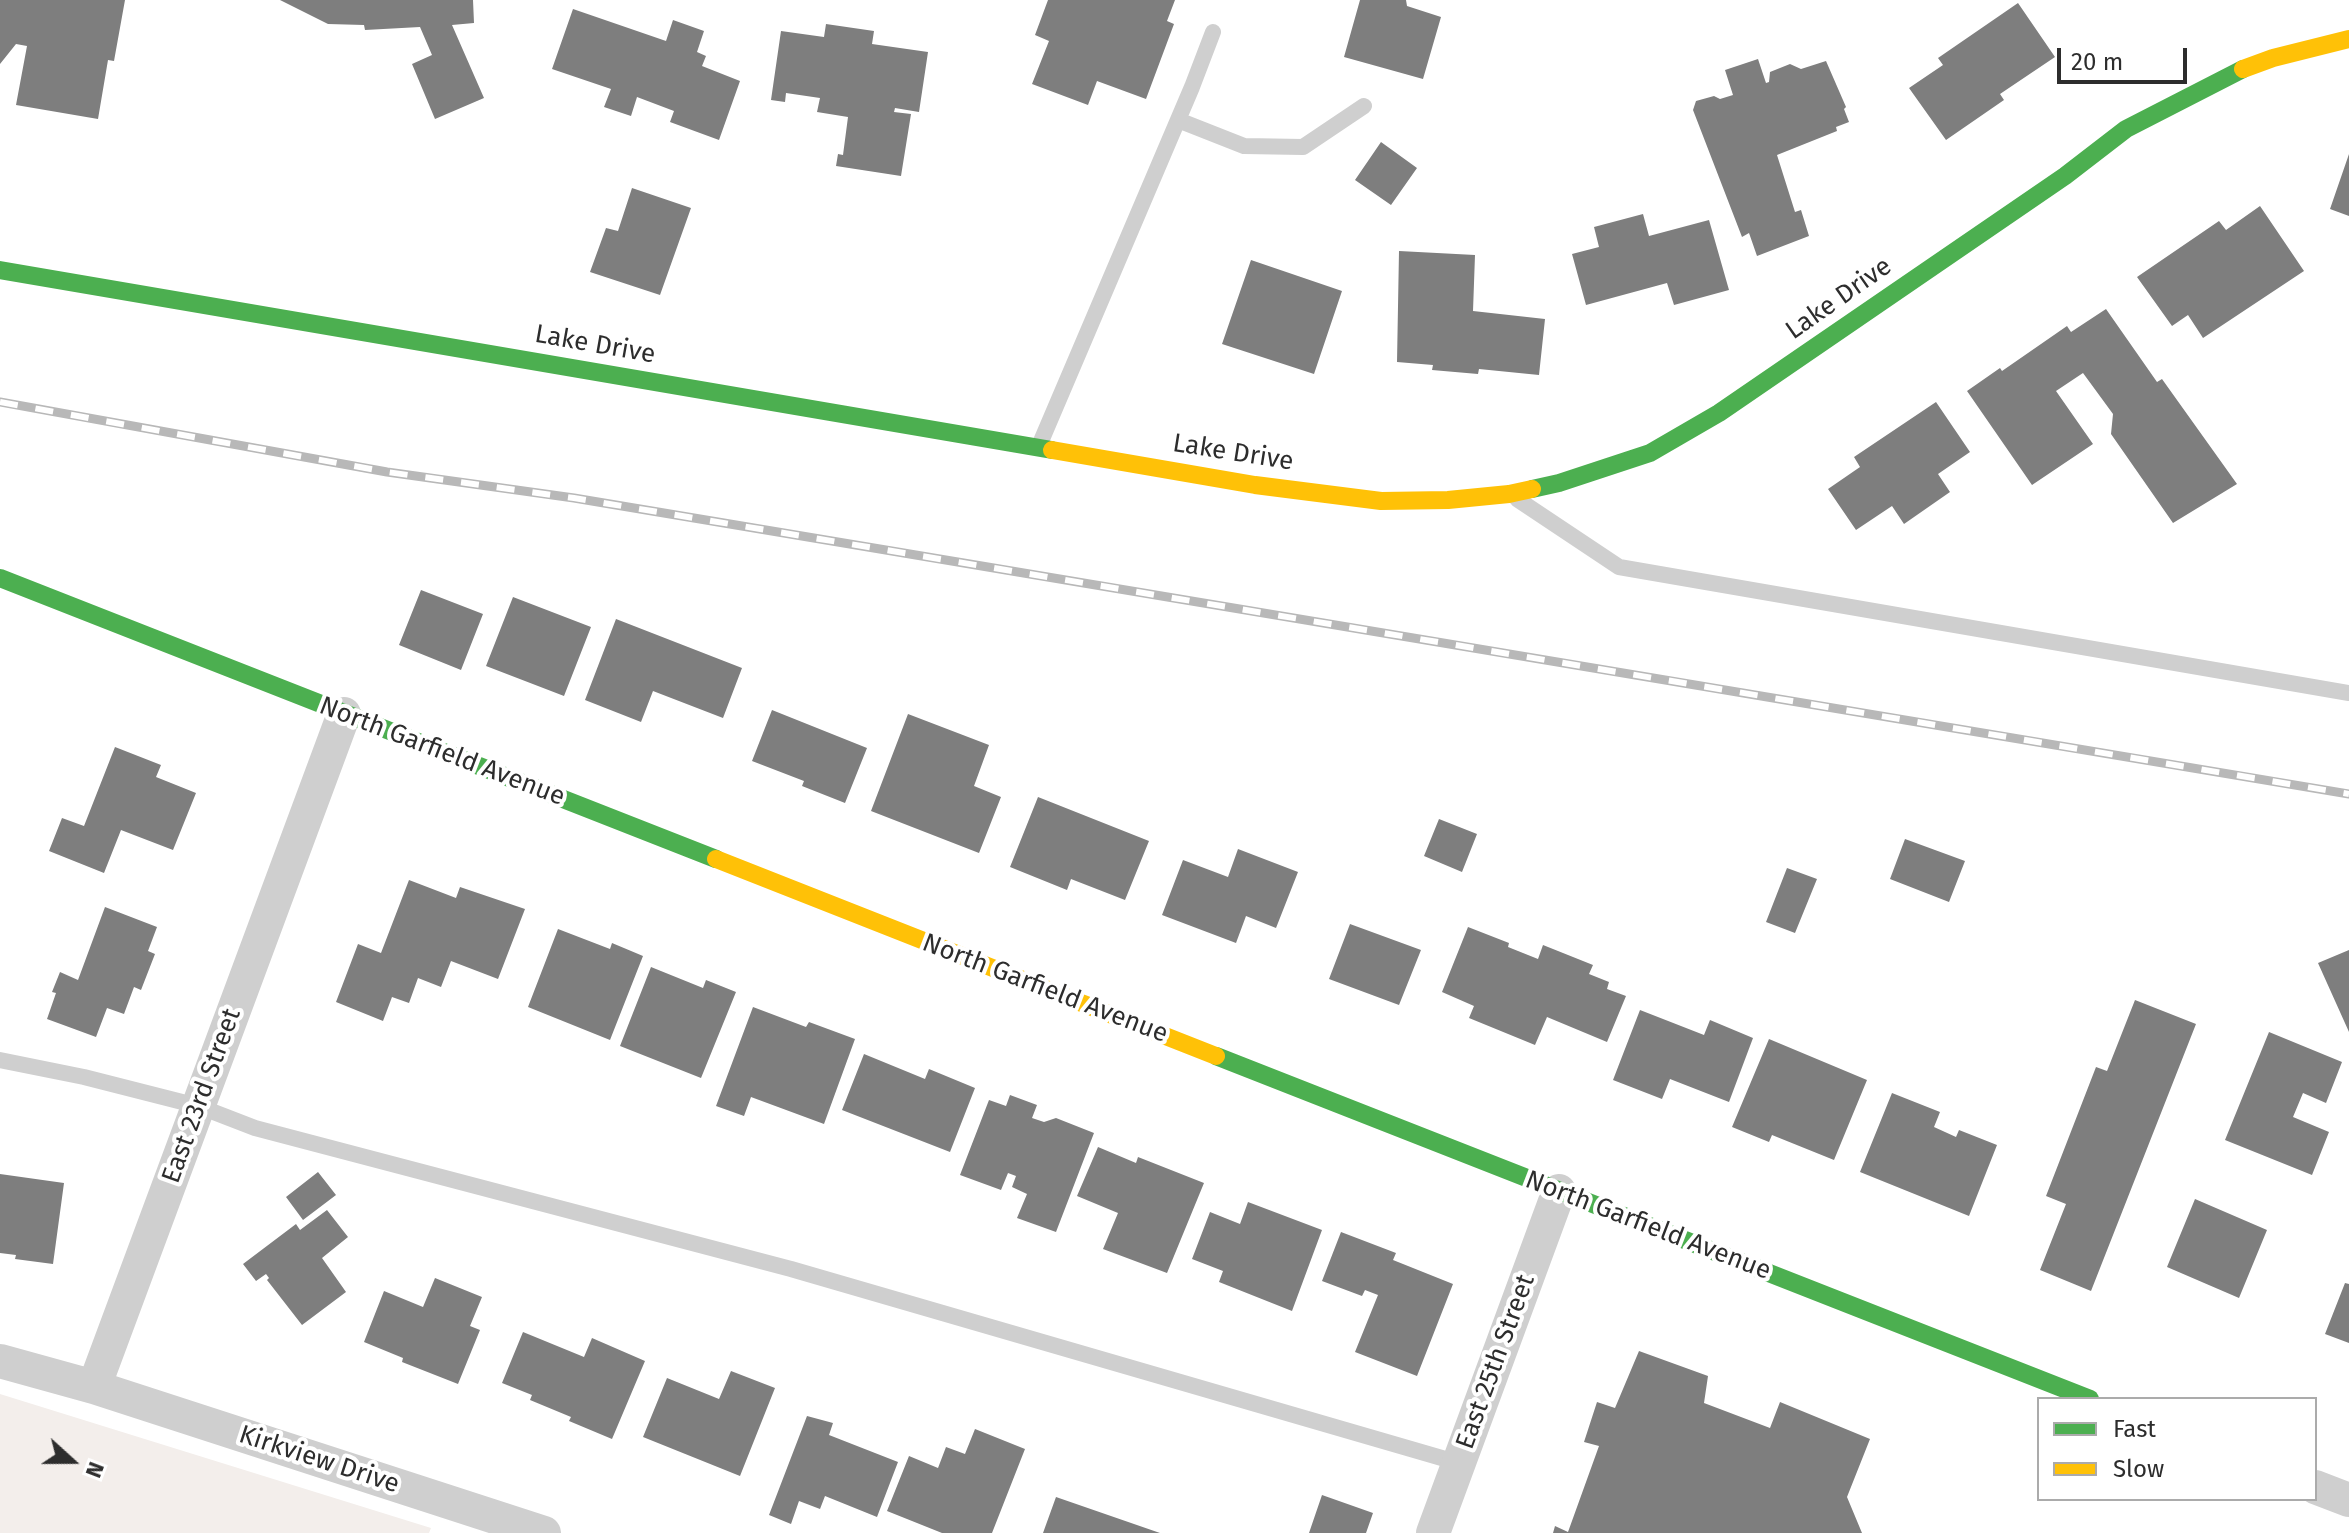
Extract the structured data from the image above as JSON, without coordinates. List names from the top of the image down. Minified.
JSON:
{"streets":{"street":["Lake Drive","North Garfield Avenue","East 23rd Street","East 25th Street","Kirkview Drive"]},"crossings":[["North Garfield Avenue","East 23rd Street"],["North Garfield Avenue","East 25th Street"],["East 23rd Street","Kirkview Drive"]],"legend":["Fast","Slow"],"scale_bar":"20 m","north":"right"}
